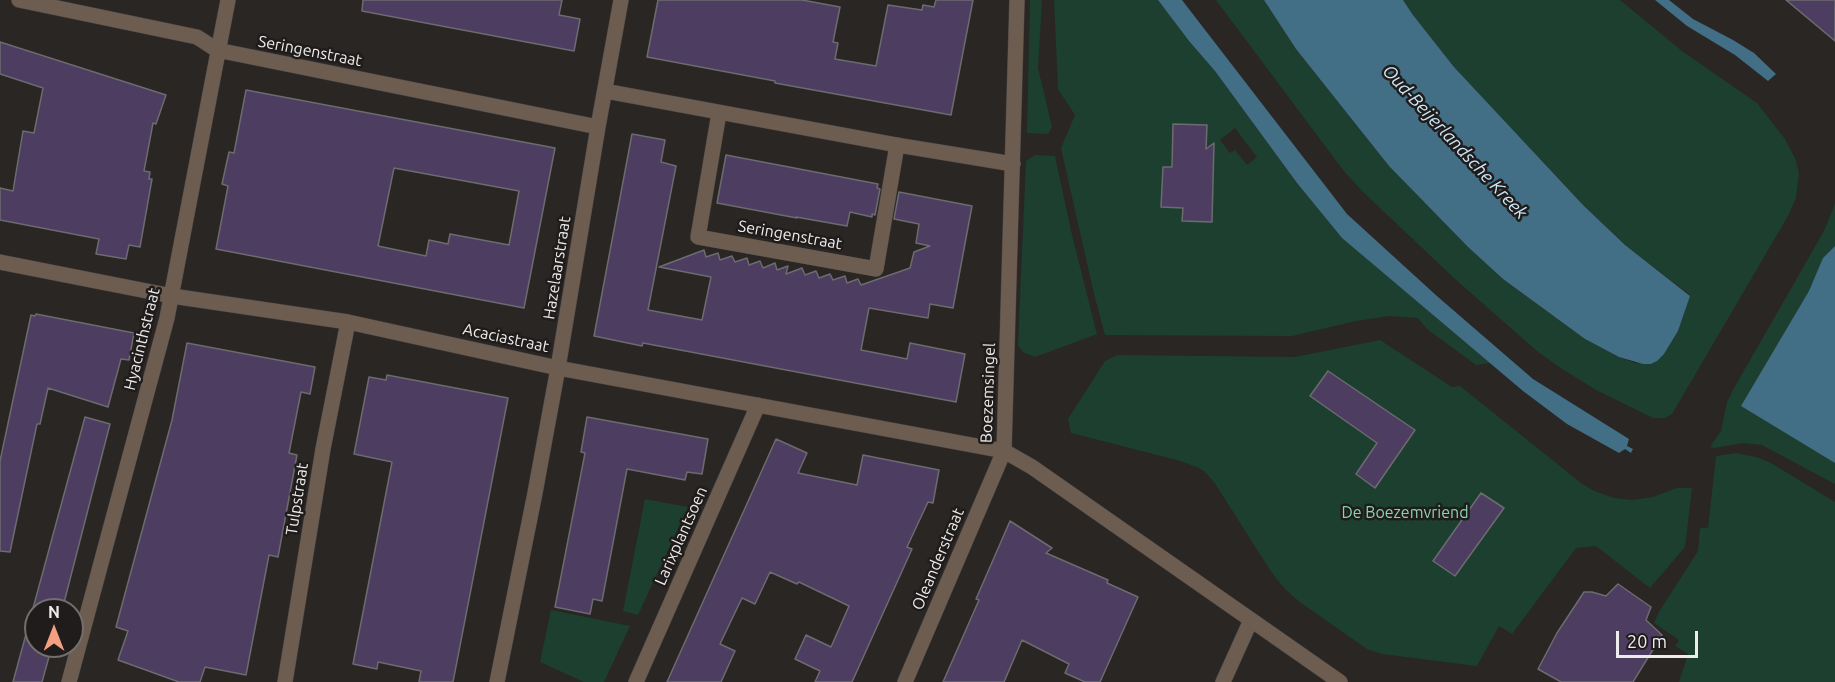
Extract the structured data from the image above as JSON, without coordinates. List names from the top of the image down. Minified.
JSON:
{"streets":{"street":["Seringenstraat","Hazelaarstraat","Acaciastraat","Hyacinthstraat","Boezemsingel","Tulpstraat","Larixplantsoen","Oleanderstraat"]},"crossings":[["Seringenstraat","Hazelaarstraat"],["Seringenstraat","Hyacinthstraat"],["Hazelaarstraat","Acaciastraat"],["Acaciastraat","Hyacinthstraat"],["Acaciastraat","Boezemsingel"],["Acaciastraat","Tulpstraat"],["Acaciastraat","Larixplantsoen"],["Acaciastraat","Oleanderstraat"],["Boezemsingel","Oleanderstraat"]],"water":["Oud-Beijerlandsche Kreek"],"parks":["De Boezemvriend"],"scale_bar":"20 m","north":"top"}
